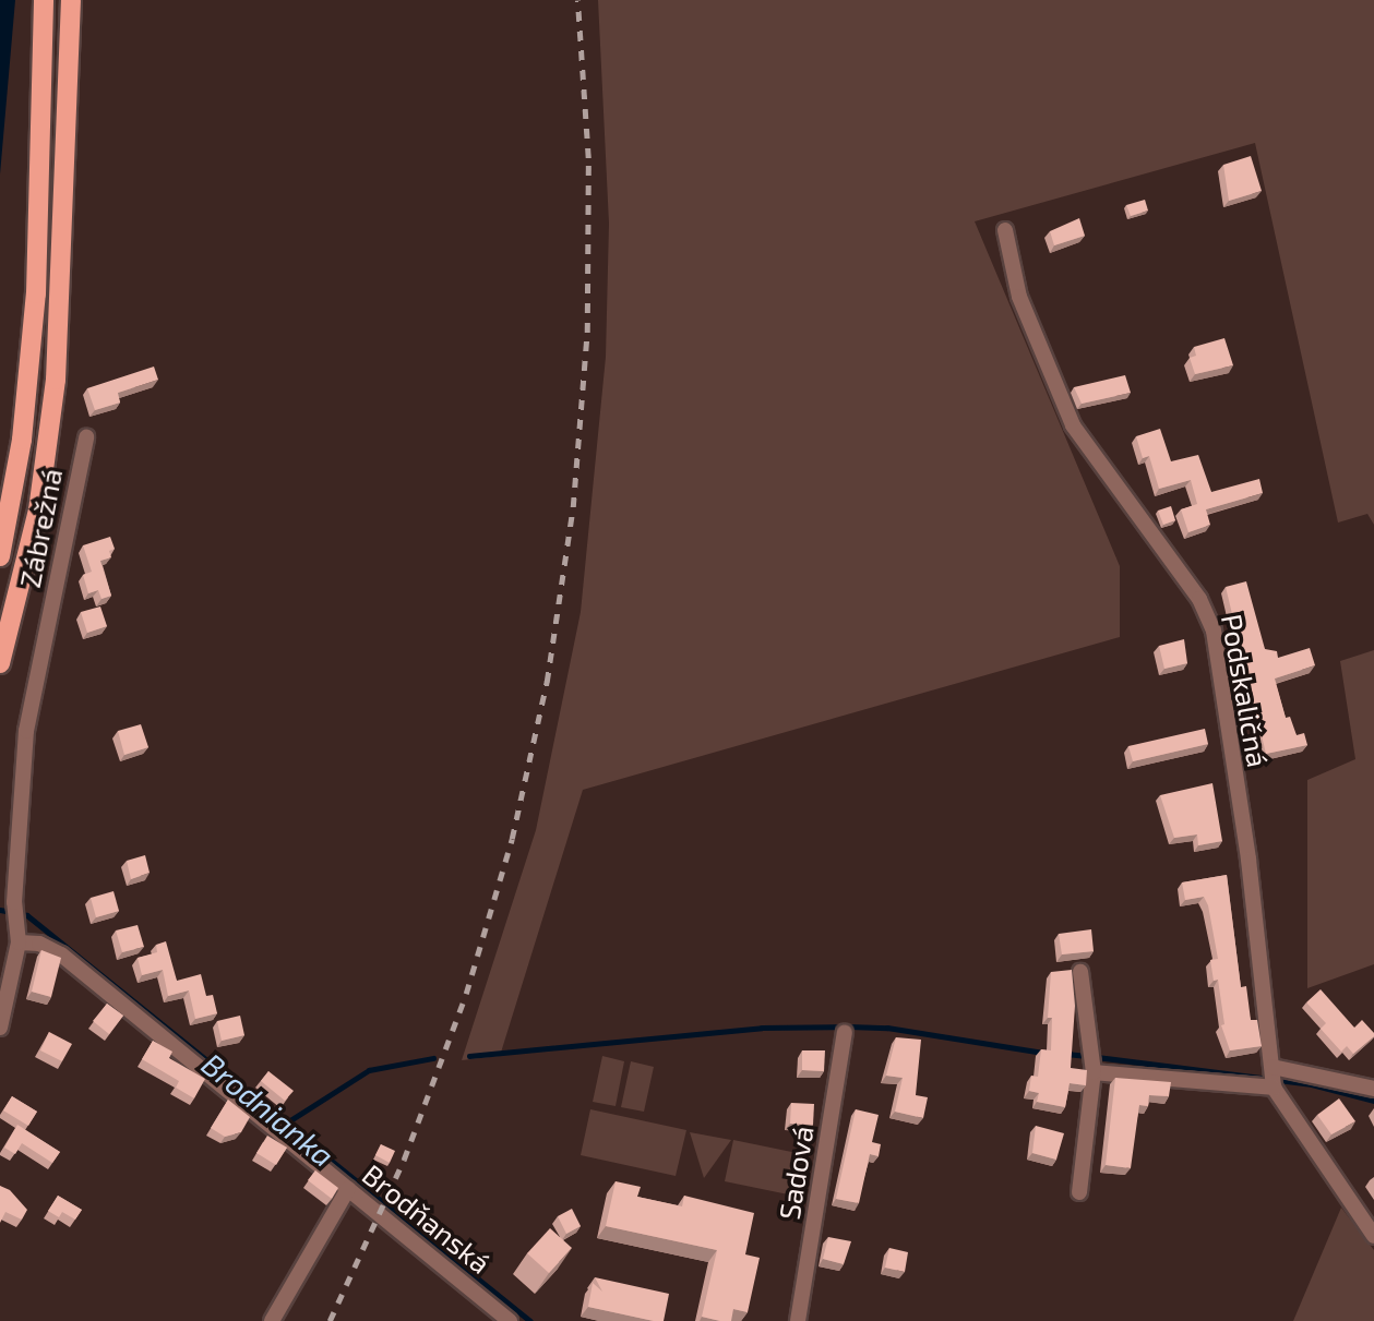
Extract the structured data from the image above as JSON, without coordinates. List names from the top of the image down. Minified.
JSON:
{"streets":{"street":["Zábrežná","Podskaličná","Sadová","Brodňanská"]},"crossings":[["Zábrežná","Brodňanská"]],"water":["Brodnianka"]}
